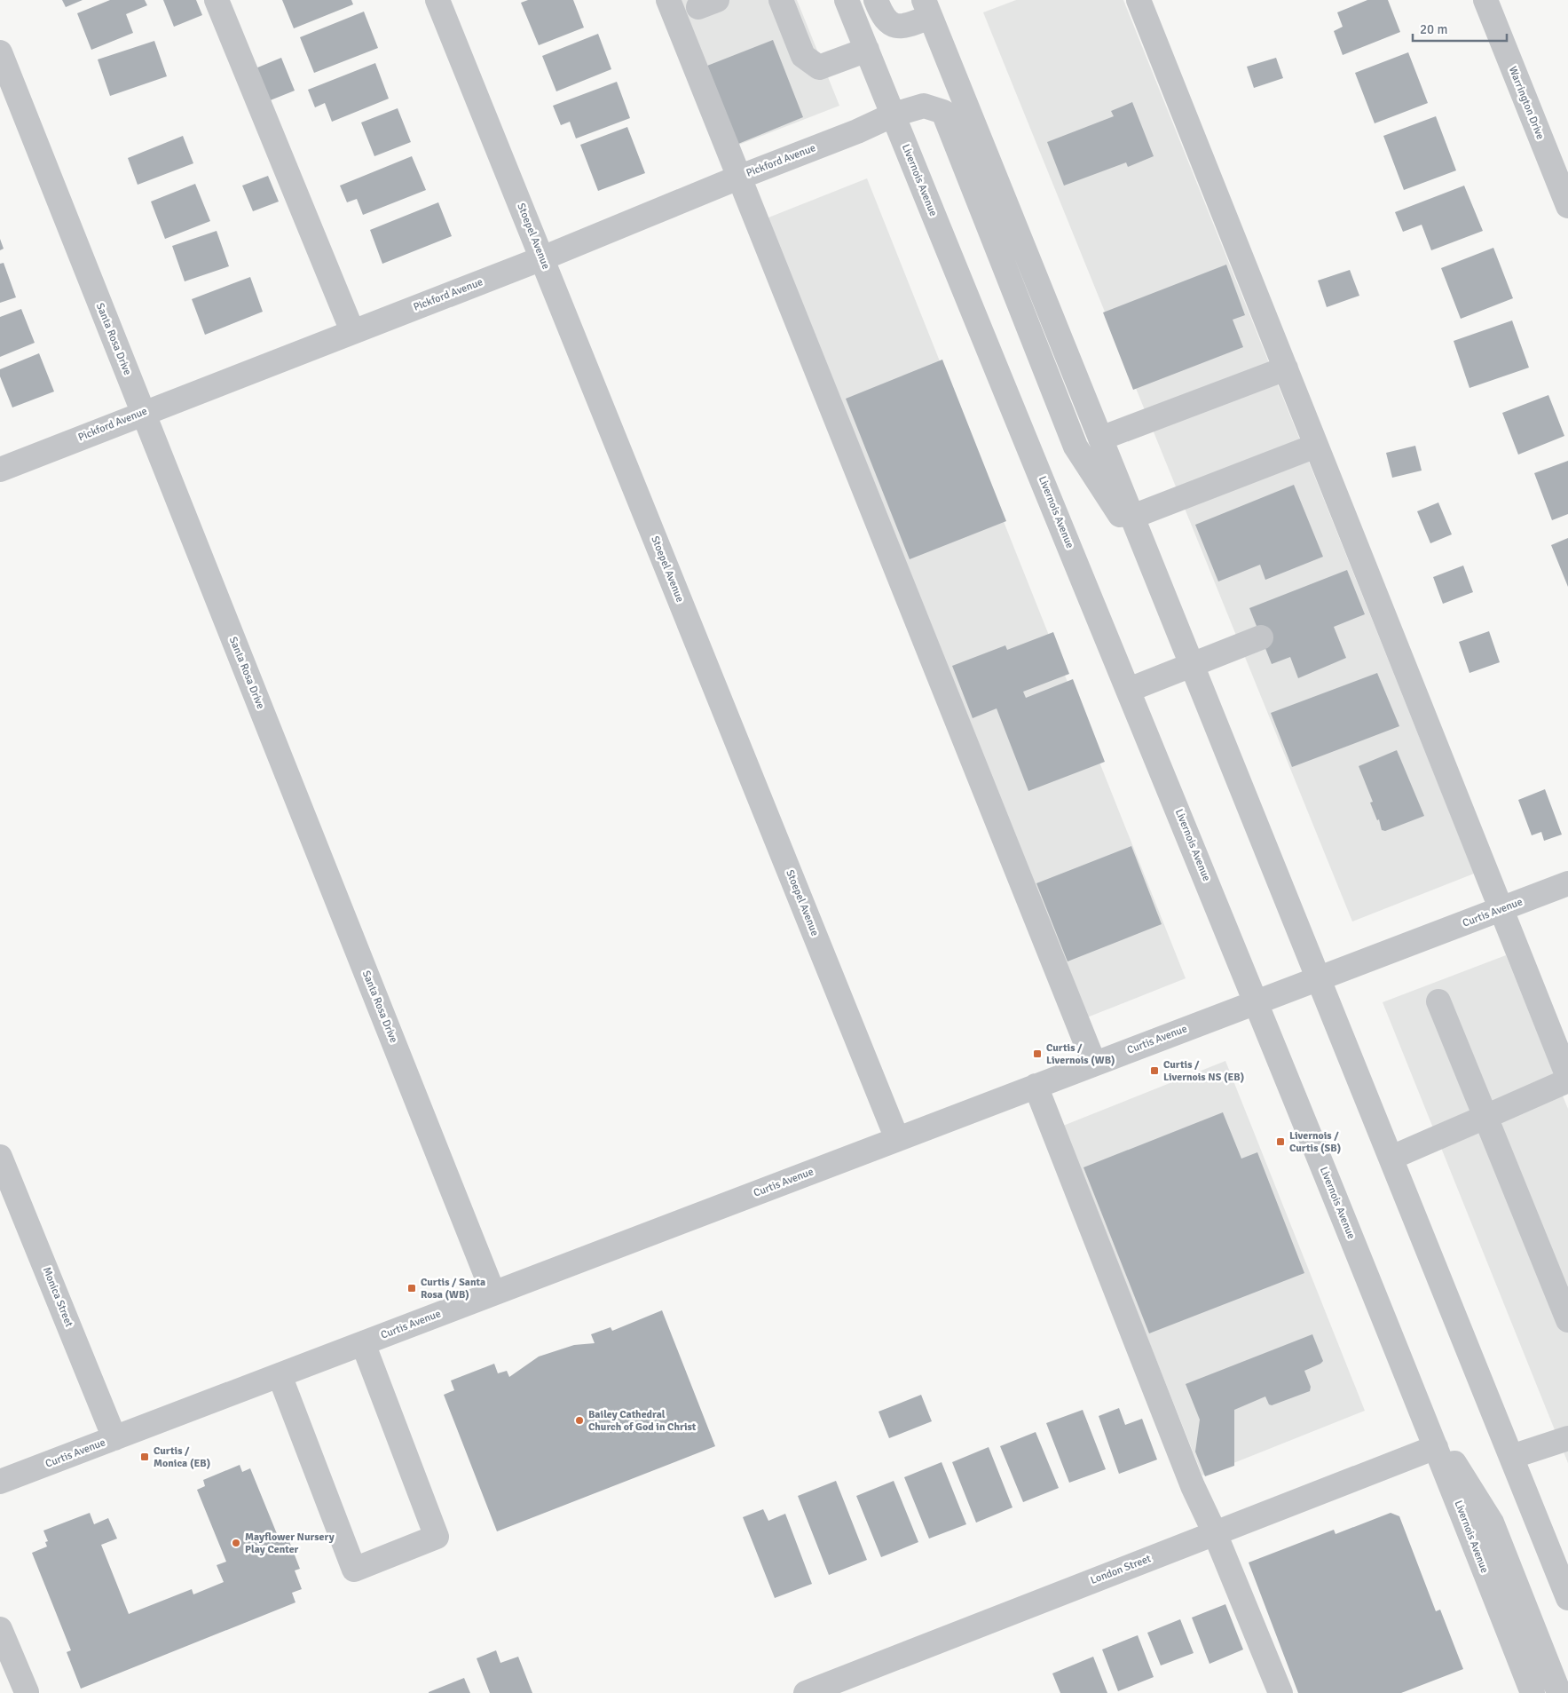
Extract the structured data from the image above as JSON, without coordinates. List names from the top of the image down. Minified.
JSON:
{"streets":{"street":["Warrington Drive","Pickford Avenue","Livernois Avenue","Stoepel Avenue","Santa Rosa Drive","Curtis Avenue","Monica Street","London Street"]},"crossings":[["Pickford Avenue","Livernois Avenue"],["Pickford Avenue","Stoepel Avenue"],["Pickford Avenue","Santa Rosa Drive"],["Livernois Avenue","Curtis Avenue"],["Livernois Avenue","London Street"],["Stoepel Avenue","Curtis Avenue"],["Santa Rosa Drive","Curtis Avenue"],["Curtis Avenue","Monica Street"]],"places":{"transit":["Curtis / Livernois (WB)","Curtis / Livernois NS (EB)","Livernois / Curtis (SB)","Curtis / Santa Rosa (WB)","Curtis / Monica (EB)"],"other":["Bailey Cathedral Church of God in Christ","Mayflower Nursery Play Center"]},"scale_bar":"20 m"}
